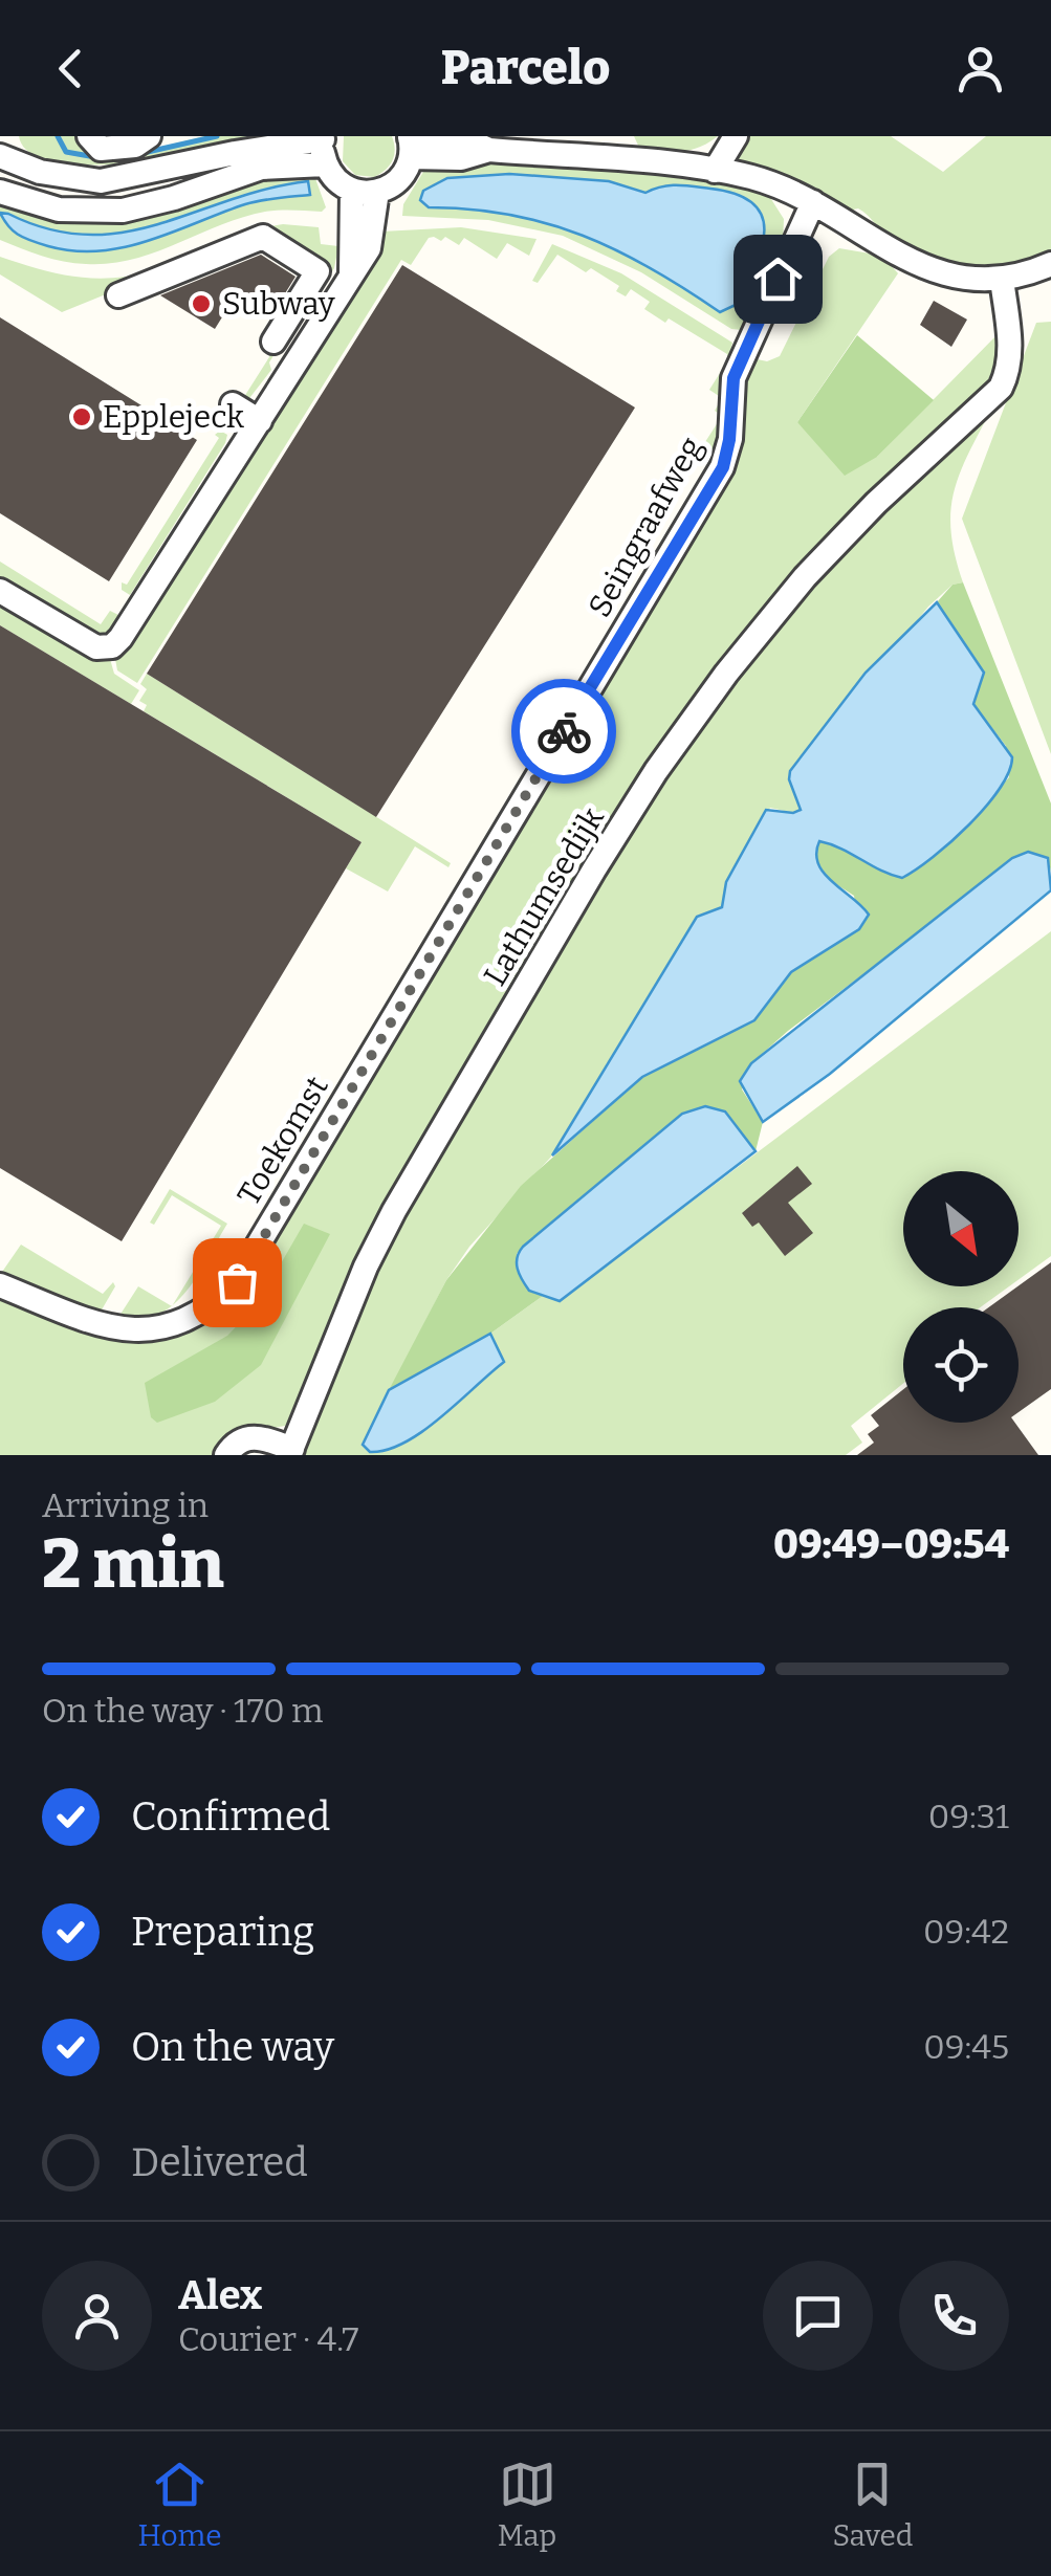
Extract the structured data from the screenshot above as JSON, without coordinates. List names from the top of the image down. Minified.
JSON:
{"streets":{"street":["Seingraafweg","Lathumsedijk","Toekomst"]},"crossings":[["Seingraafweg","Toekomst"]],"places":["Subway","Epplejeck"],"north":"bottom right","page":{"header":"Parcelo","heading":["2 min","Arriving in","09:49–09:54"],"panel":["Alex","Courier · 4.7"],"bar":"On the way · 170 m","list":[["Confirmed","09:31"],["Preparing","09:42"],["On the way","09:45"],"Delivered"],"tabs":["Home","Map","Saved"]}}
